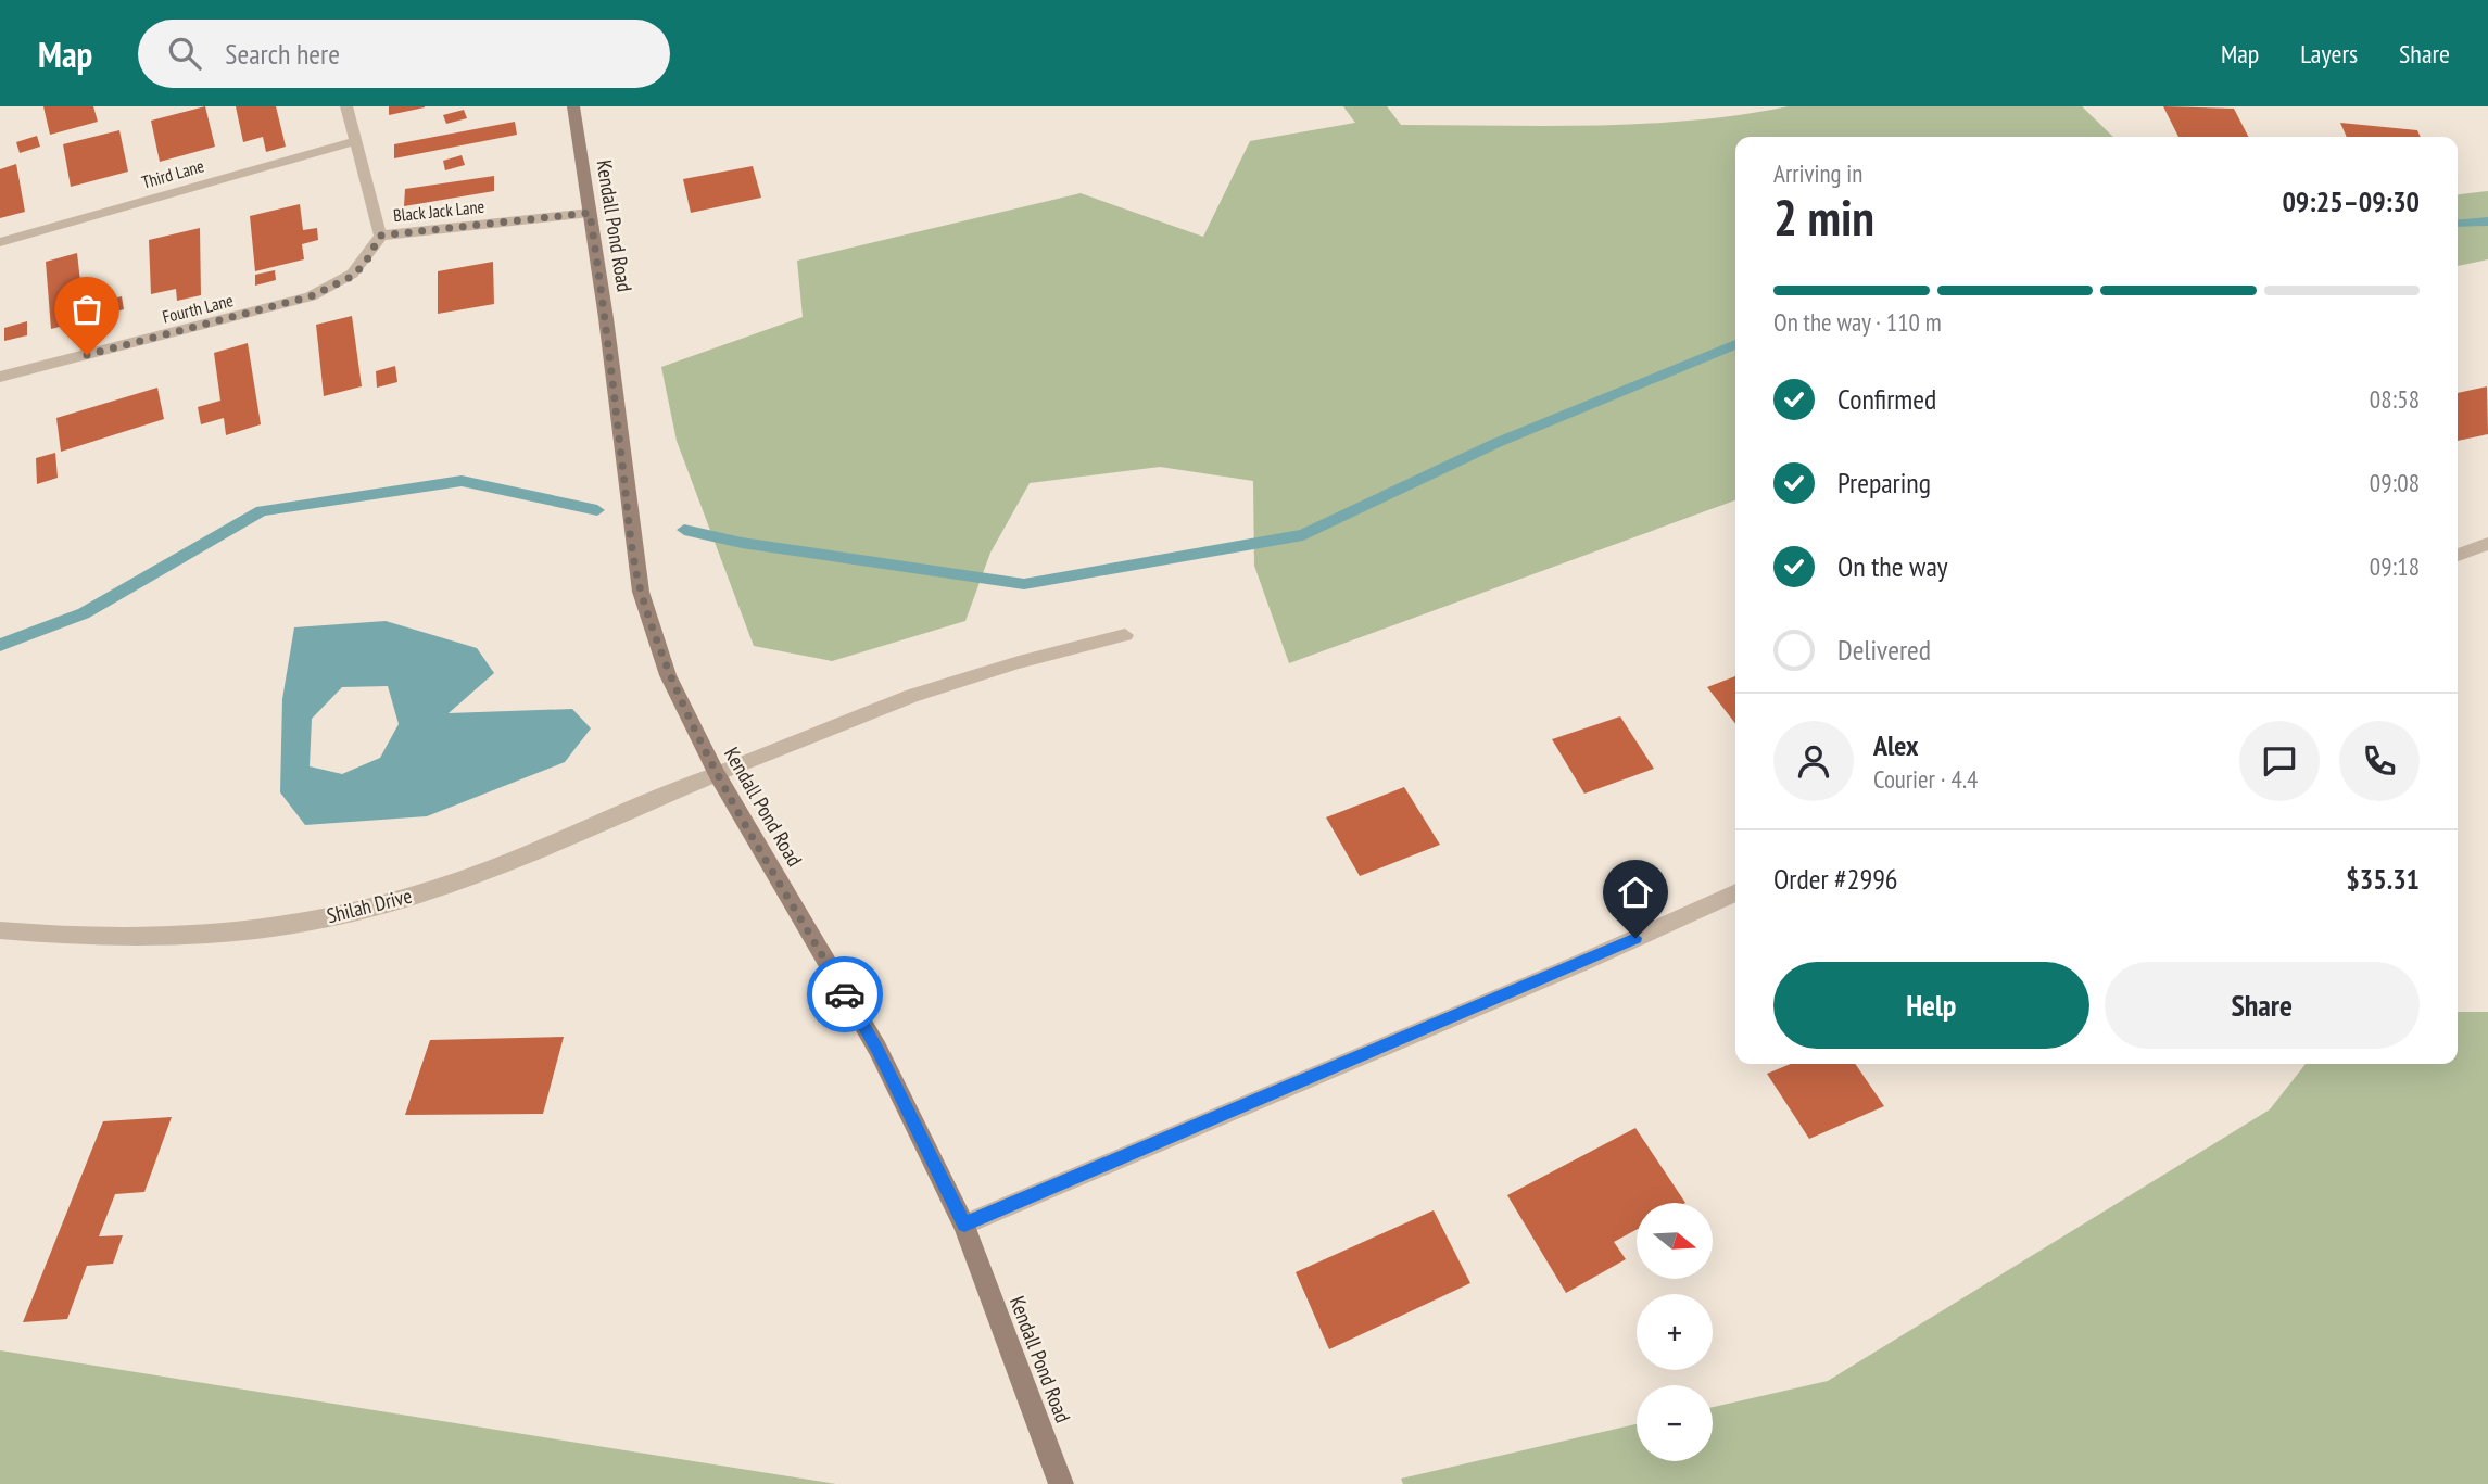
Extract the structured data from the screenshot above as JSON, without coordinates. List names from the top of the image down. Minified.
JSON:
{"streets":{"street":["Third Lane","Black Jack Lane","Kendall Pond Road","Fourth Lane","Shilah Drive"]},"crossings":[["Third Lane","Black Jack Lane"],["Black Jack Lane","Kendall Pond Road"],["Black Jack Lane","Fourth Lane"],["Kendall Pond Road","Shilah Drive"]],"north":"right","page":{"header":"Map","search":"Search here","nav":["Map","Layers","Share"],"heading":["2 min","Arriving in","09:25–09:30"],"panel":["Alex","Courier · 4.4","Order #2996","$35.31"],"bar":"On the way · 110 m","list":[["Confirmed","08:58"],["Preparing","09:08"],["On the way","09:18"],"Delivered"],"buttons":["Help","Share"],"map_buttons":["+","−"]}}
